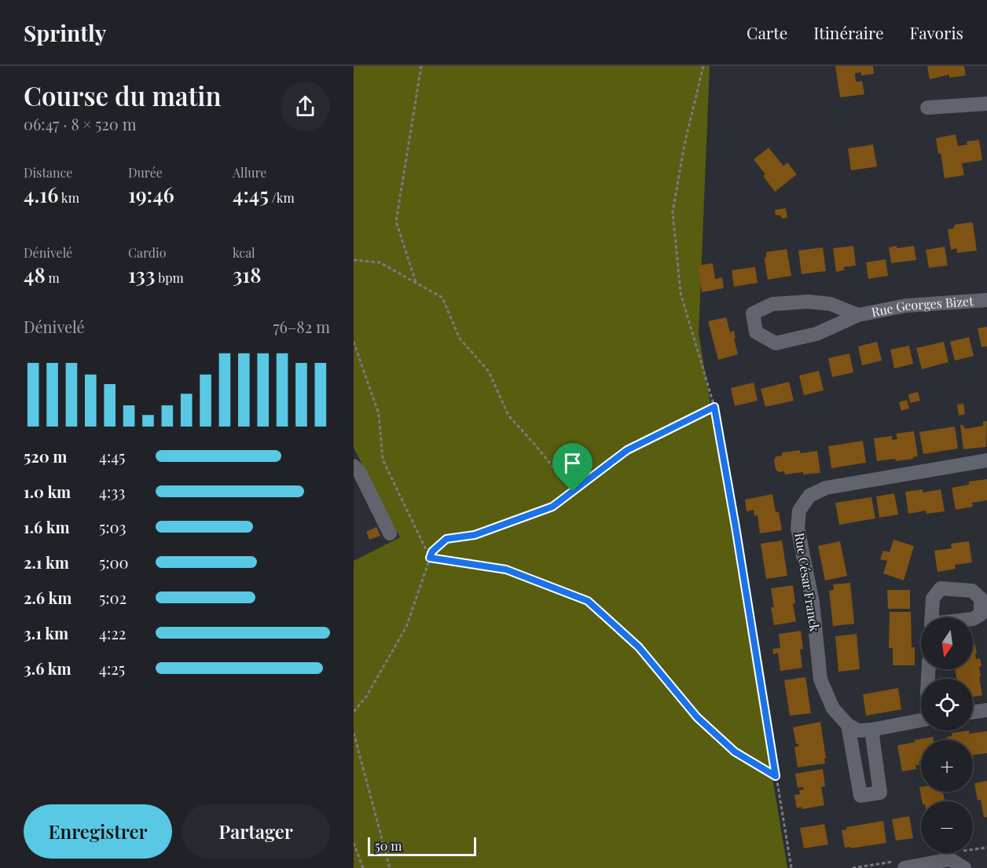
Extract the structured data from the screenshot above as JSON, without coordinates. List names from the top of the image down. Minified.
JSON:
{"streets":{"street":["Rue Georges Bizet","Rue César Franck"]},"scale_bar":"50 m","north":"bottom","page":{"header":"Sprintly","nav":["Carte","Itinéraire","Favoris"],"heading":["Course du matin","06:47 · 8 × 520 m"],"stats":[["Distance","4.16 km"],["Durée","19:46"],["Allure","4:45 /km"],["Dénivelé","48 m"],["Cardio","133 bpm"],["kcal","318"]],"chart":["Dénivelé","76–82 m"],"list":[{"name":"520 m","note":"4:45"},{"name":"1.0 km","note":"4:33"},{"name":"1.6 km","note":"5:03"},{"name":"2.1 km","note":"5:00"},{"name":"2.6 km","note":"5:02"},{"name":"3.1 km","note":"4:22"},{"name":"3.6 km","note":"4:25"}],"map_buttons":["+","−"],"buttons":["Enregistrer","Partager"],"scale":"50 m"}}
